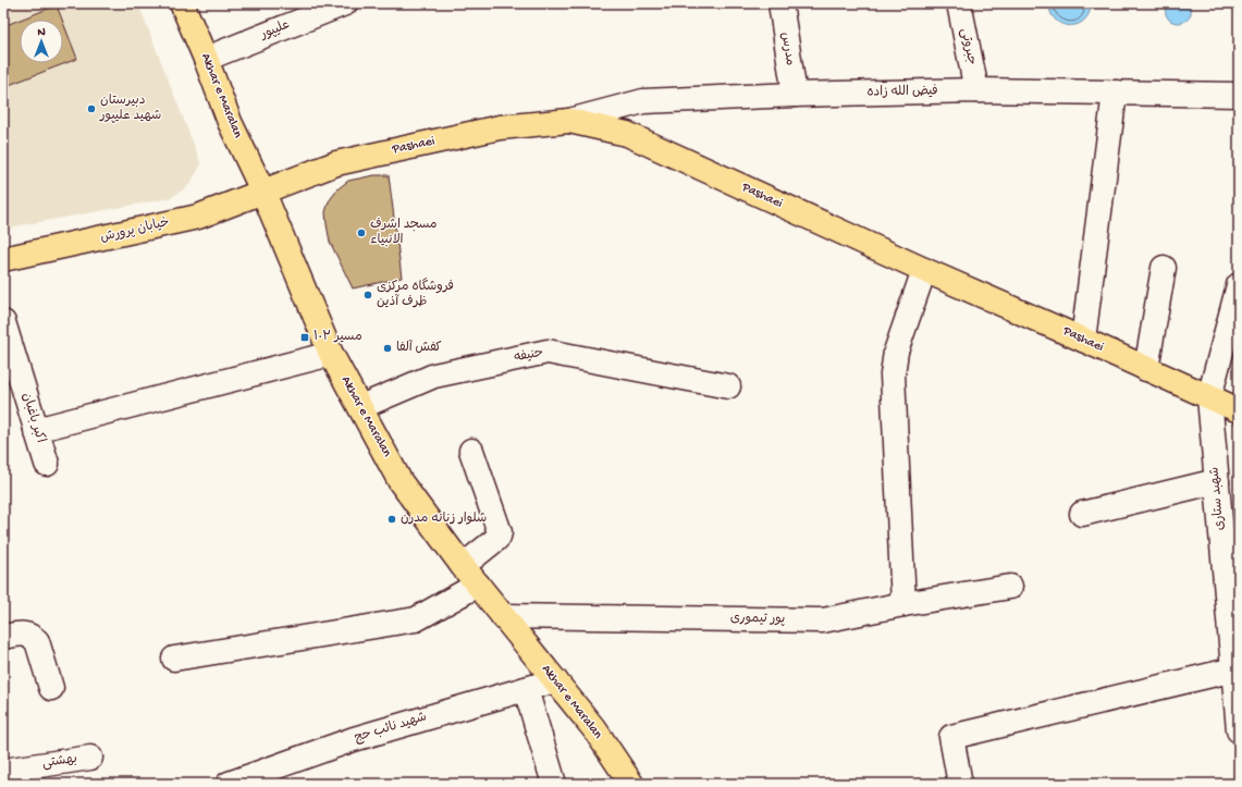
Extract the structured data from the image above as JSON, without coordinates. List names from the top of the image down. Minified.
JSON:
{"streets":{"main road":["Akhar e Maralan","Pashaei","خیابان پرورش"],"street":["علیپور","جبروتی","مدرس","فیض الله زاده","حنیفه","اکبر باغبان","شهبد ستاری","پور تیموری","شهید نائب حج","بهشتی"]},"crossings":[["علیپور","Akhar e Maralan"],["جبروتی","فیض الله زاده"],["مدرس","فیض الله زاده"],["فیض الله زاده","Pashaei"],["Akhar e Maralan","Pashaei"],["Akhar e Maralan","خیابان پرورش"],["Akhar e Maralan","حنیفه"],["Akhar e Maralan","پور تیموری"],["Akhar e Maralan","شهید نائب حج"],["Pashaei","خیابان پرورش"],["Pashaei","شهبد ستاری"]],"places":{"other":["دبیرستان شهید علیپور","مسجد اشرف الانبیاء","فروشگاه مرکزی ظرف آذین","کفش آلفا","شلوار زنانه مدرن"],"transit":["مسیر ۱۰۲"]},"north":"top"}
